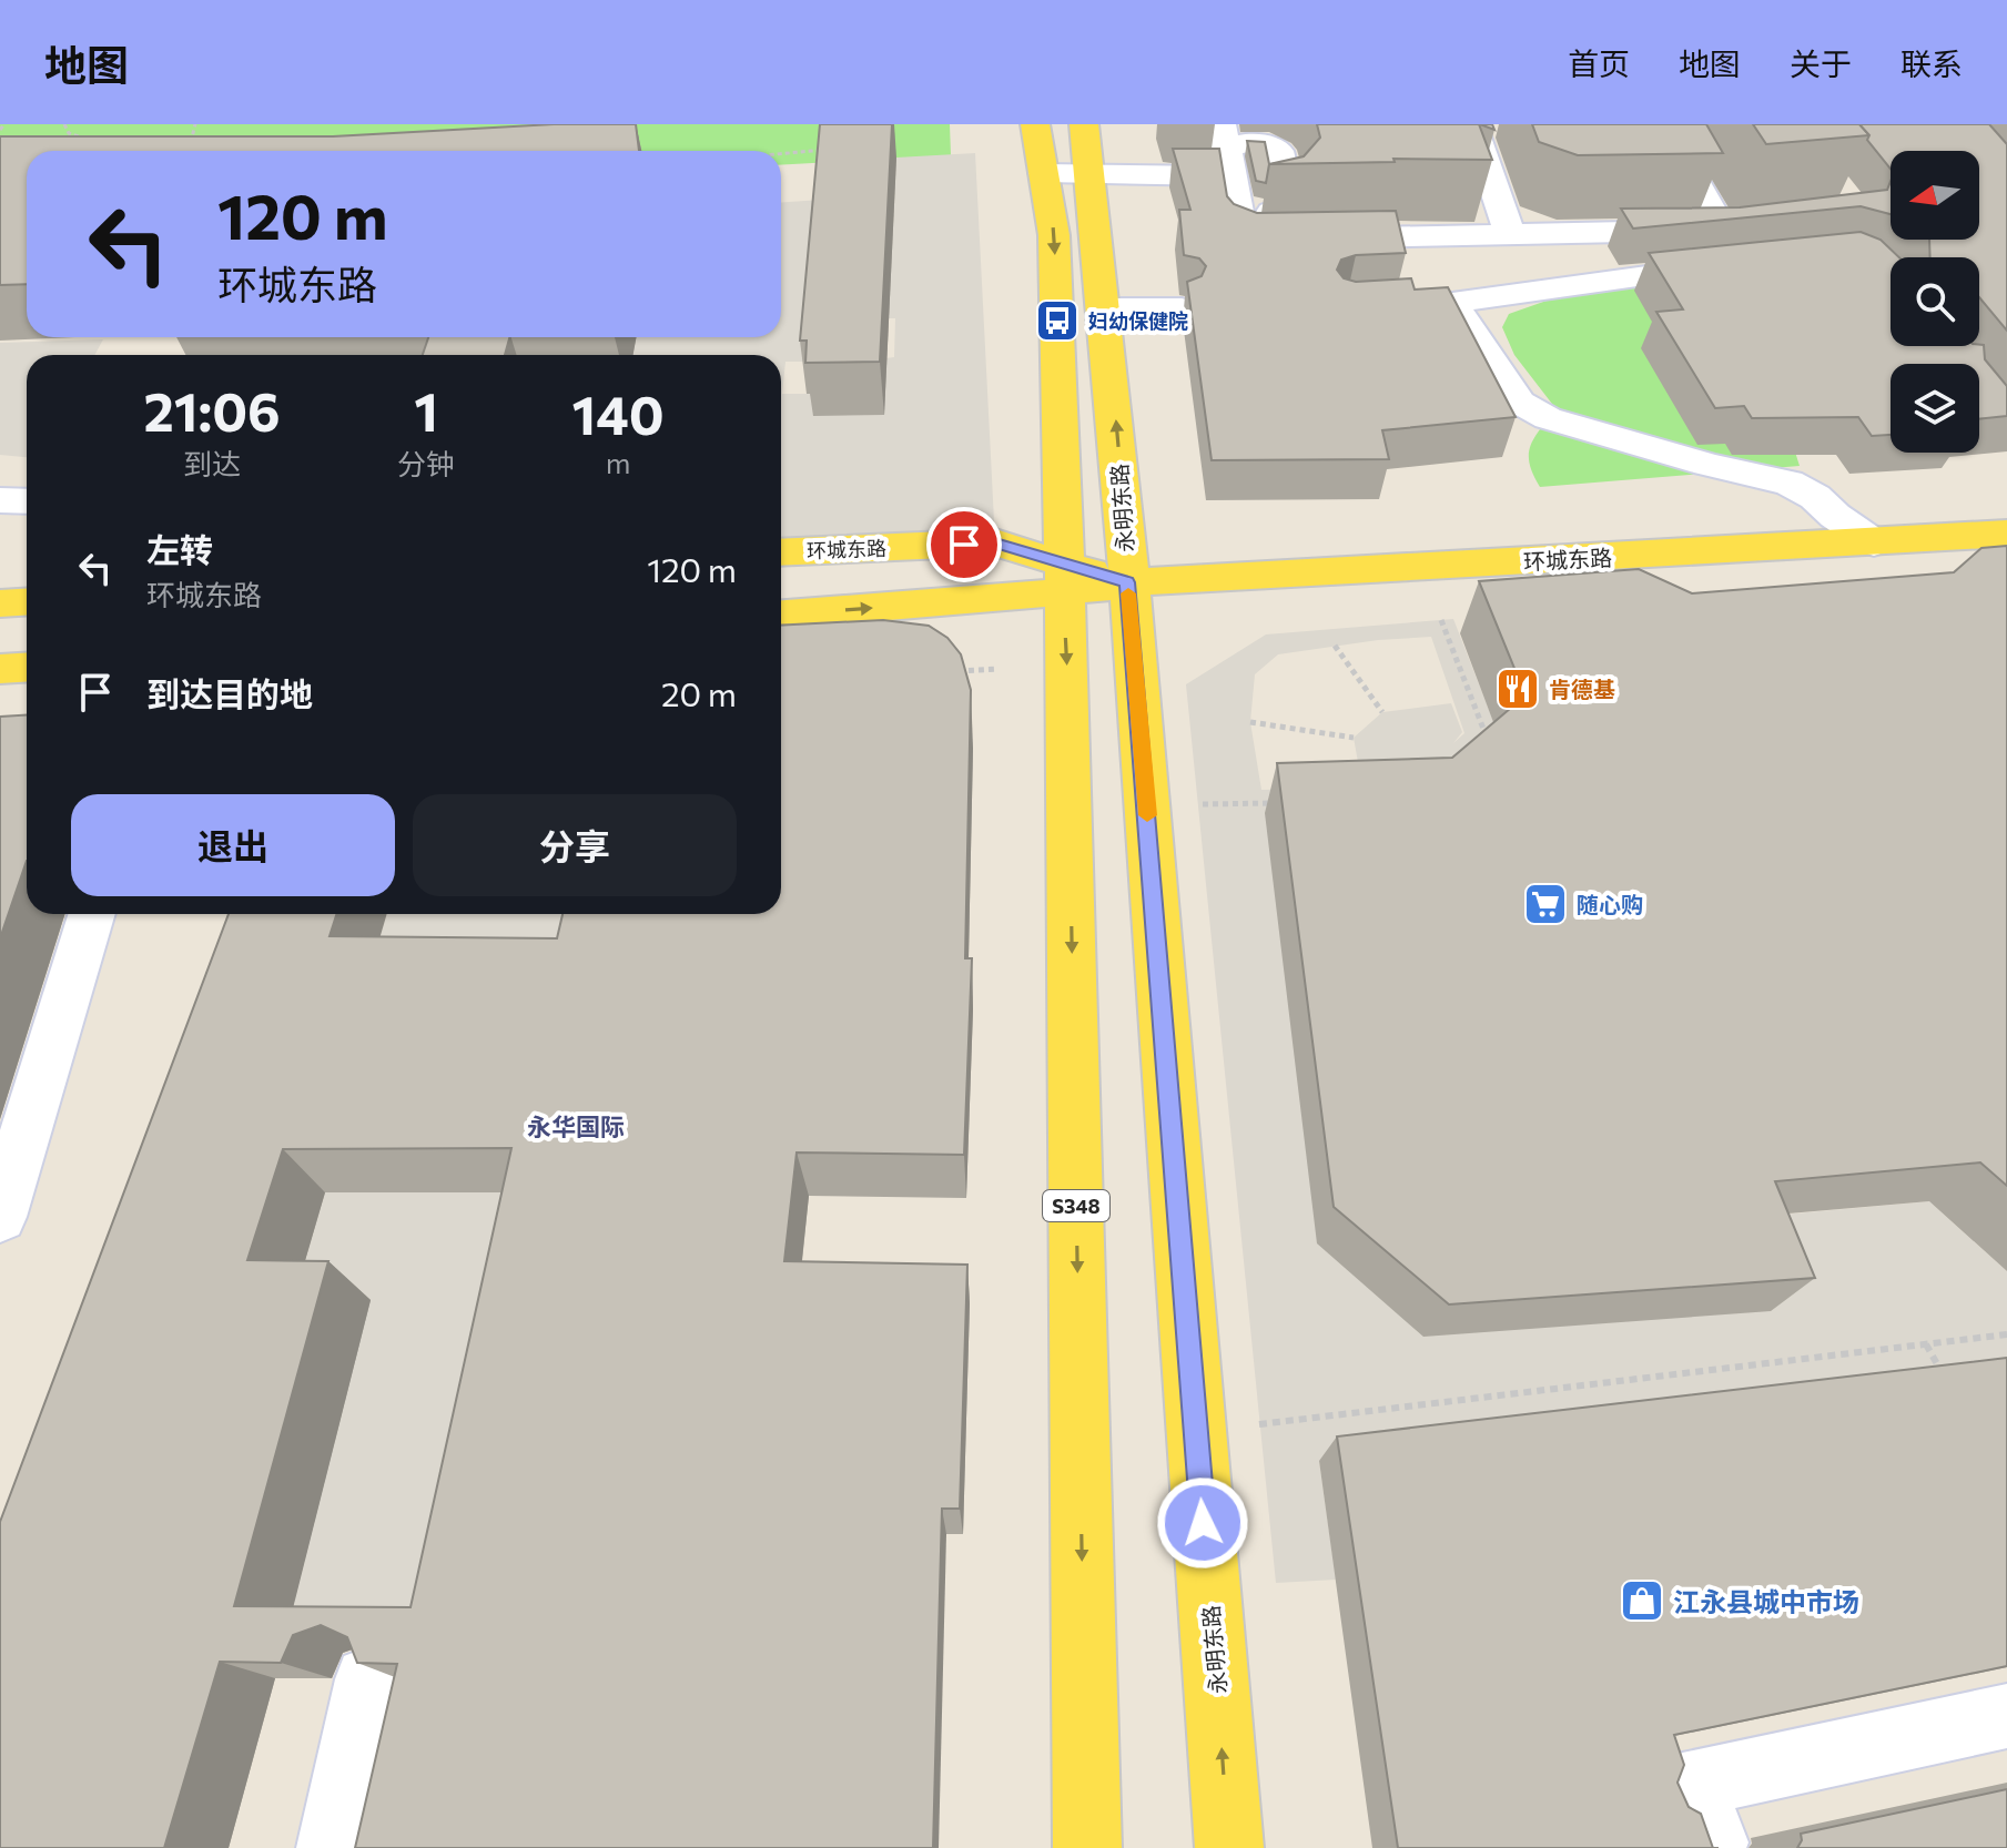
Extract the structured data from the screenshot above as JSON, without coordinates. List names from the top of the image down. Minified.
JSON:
{"streets":{"main road":["永明东路","环城东路","S348"]},"crossings":[["永明东路","环城东路"],["环城东路","S348"]],"districts":["永华国际"],"places":{"bus stop":["妇幼保健院"],"restaurant":["肯德基"],"supermarket":["随心购"],"shop":["江永县城中市场"]},"north":"left","page":{"header":"地图","nav":["首页","地图","关于","联系"],"turn":["120 m","环城东路"],"eta":["21:06","到达","1","分钟","140","m"],"list":[{"name":"左转","note":"环城东路","value":"120 m"},{"name":"到达目的地","value":"20 m"}],"buttons":["退出","分享"]}}
